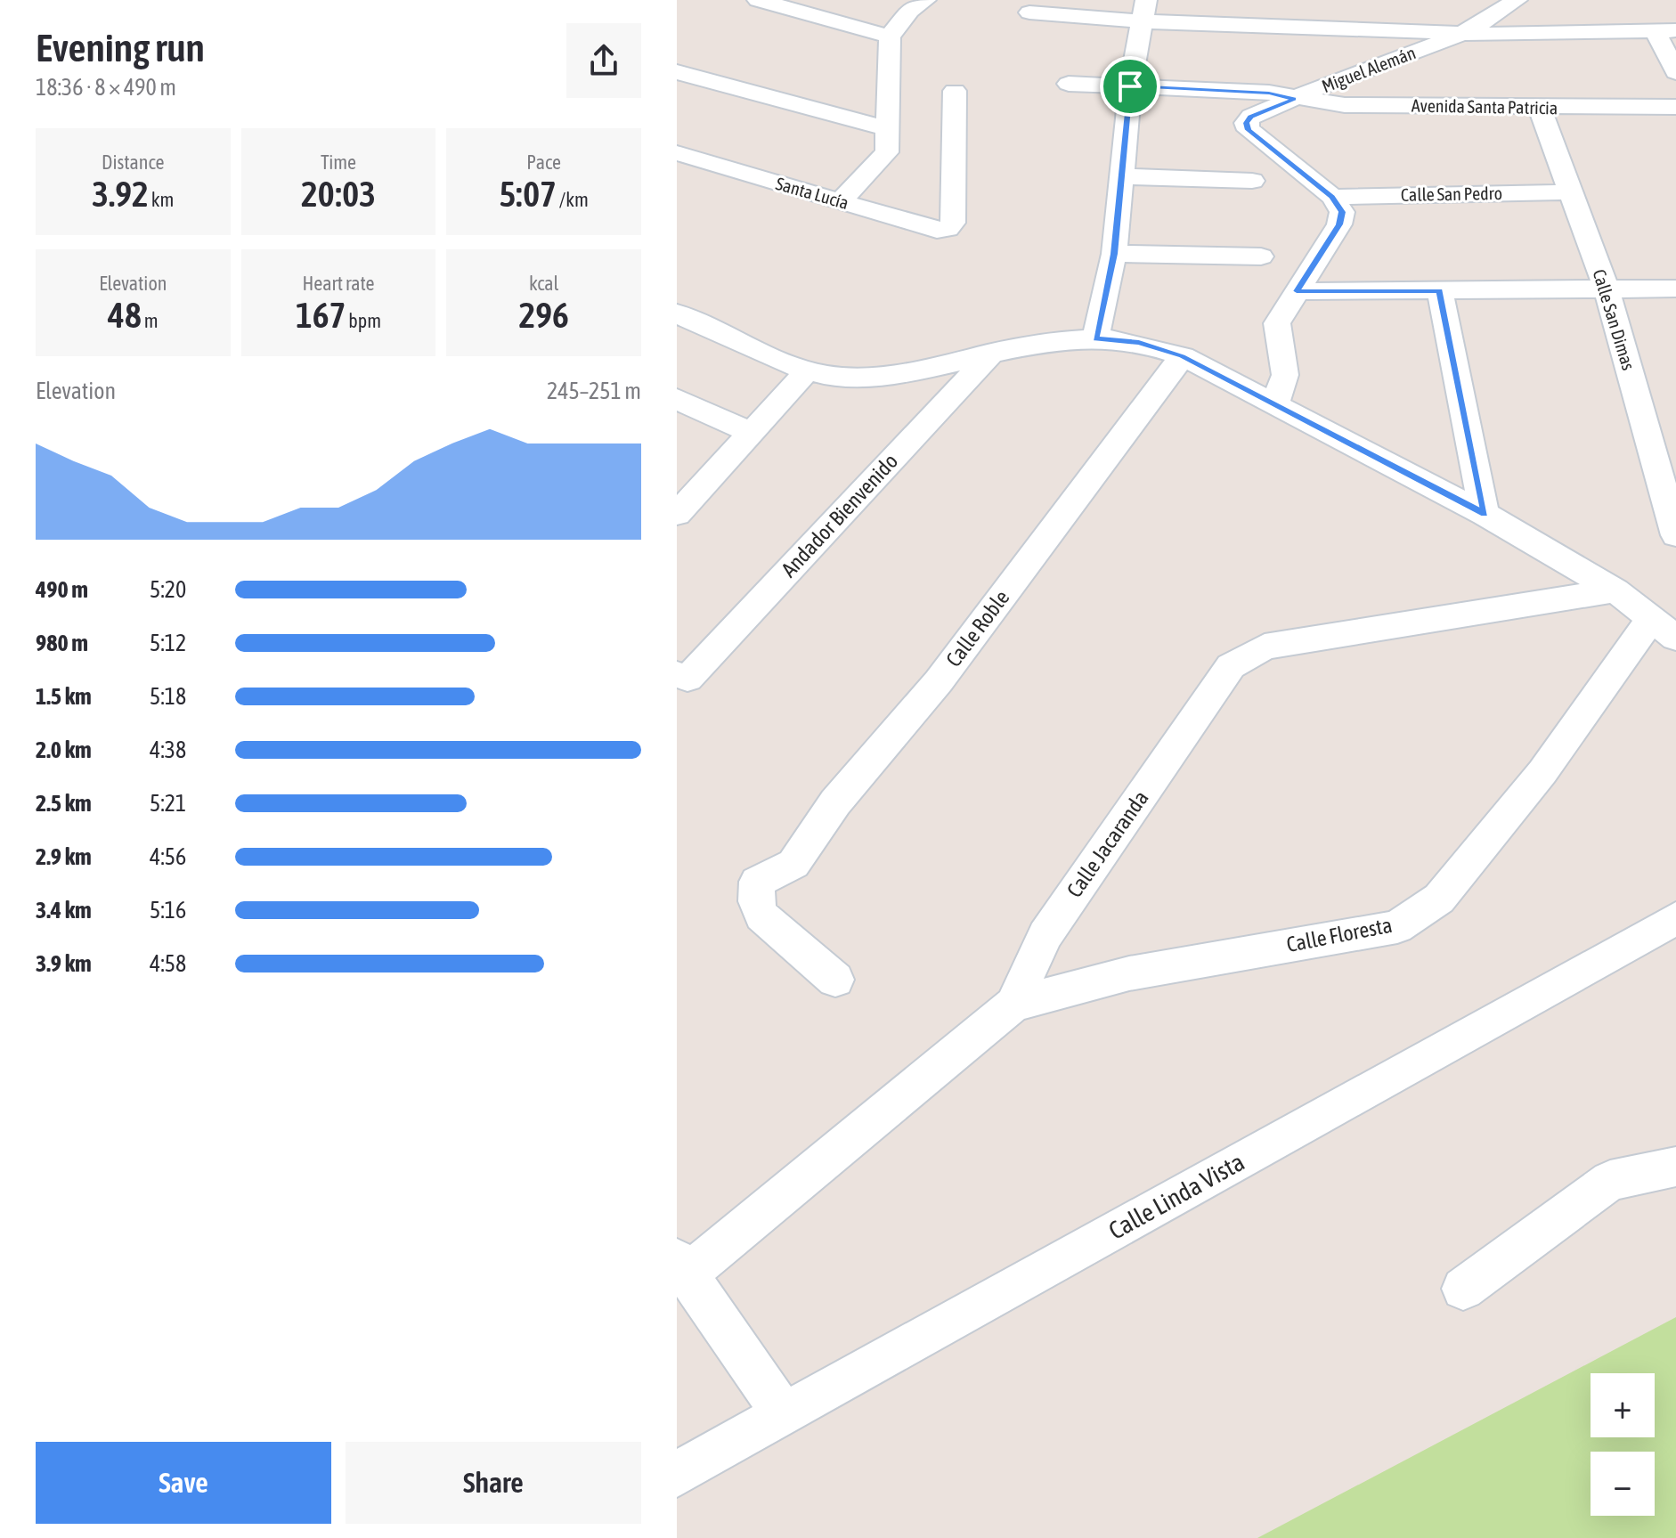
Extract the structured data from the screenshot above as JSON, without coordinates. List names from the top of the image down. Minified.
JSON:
{"streets":{"street":["Miguel Alemán","Avenida Santa Patricia","Santa Lucía","Calle San Pedro","Calle San Dimas","Andador Bienvenido","Calle Roble","Calle Jacaranda","Calle Floresta","Calle Linda Vista"]},"crossings":[["Miguel Alemán","Avenida Santa Patricia"],["Miguel Alemán","Calle San Pedro"],["Avenida Santa Patricia","Calle San Dimas"],["Calle San Pedro","Calle San Dimas"],["Calle Jacaranda","Calle Floresta"]],"page":{"heading":["Evening run","18:36 · 8 × 490 m"],"stats":[["Distance","3.92 km"],["Time","20:03"],["Pace","5:07 /km"],["Elevation","48 m"],["Heart rate","167 bpm"],["kcal","296"]],"chart":["Elevation","245–251 m"],"list":[{"name":"490 m","note":"5:20"},{"name":"980 m","note":"5:12"},{"name":"1.5 km","note":"5:18"},{"name":"2.0 km","note":"4:38"},{"name":"2.5 km","note":"5:21"},{"name":"2.9 km","note":"4:56"},{"name":"3.4 km","note":"5:16"},{"name":"3.9 km","note":"4:58"}],"map_buttons":["+","−"],"buttons":["Save","Share"]}}
